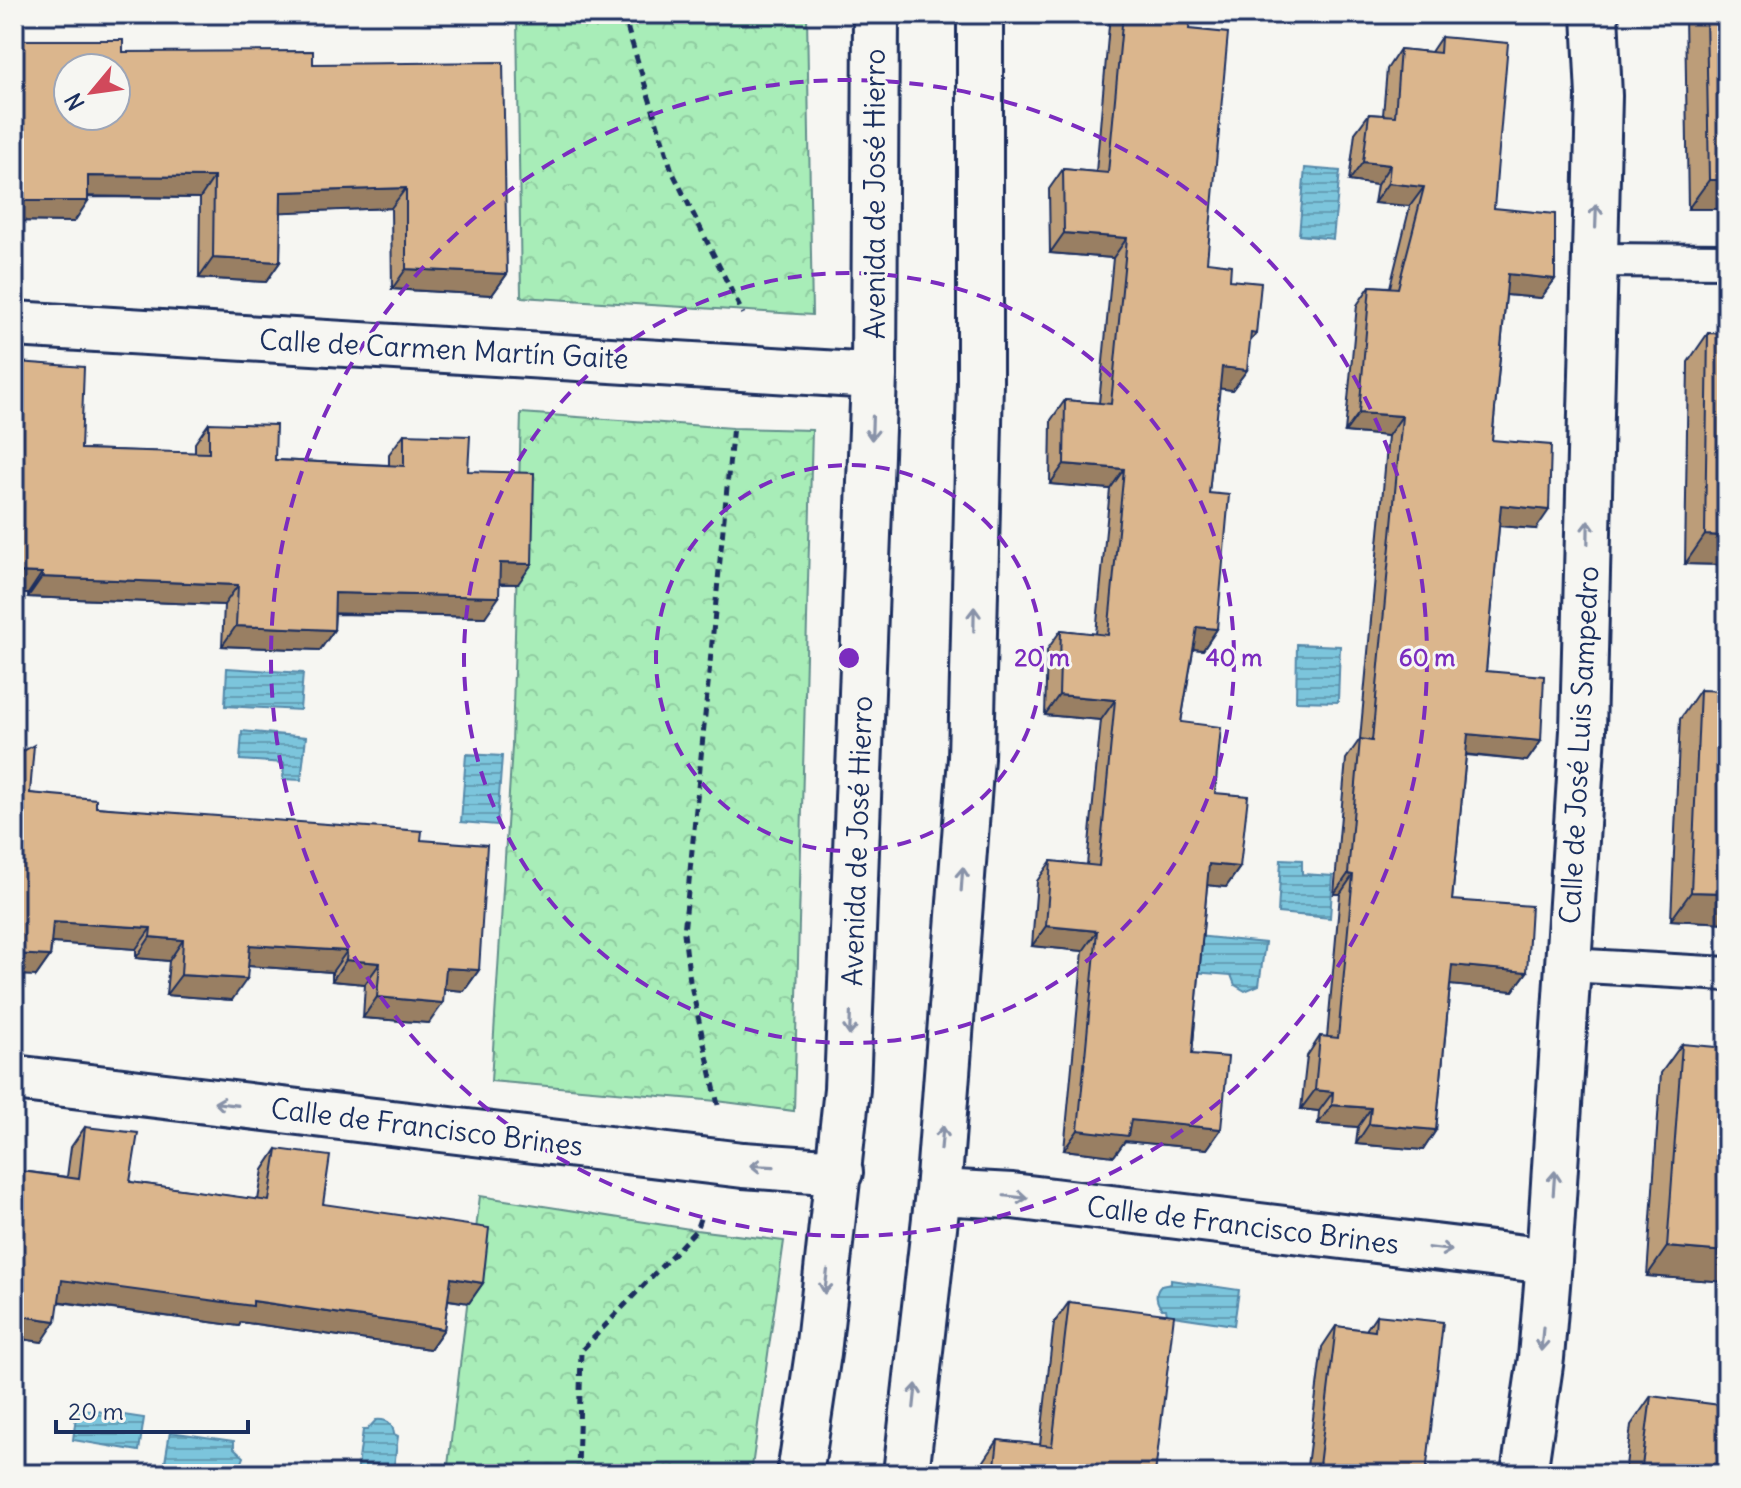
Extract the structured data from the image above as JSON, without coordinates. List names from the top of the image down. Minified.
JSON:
{"streets":{"street":["Avenida de José Hierro","Calle de Carmen Martín Gaite","Calle de José Luis Sampedro","Calle de Francisco Brines"]},"crossings":[["Avenida de José Hierro","Calle de Carmen Martín Gaite"],["Avenida de José Hierro","Calle de Francisco Brines"],["Calle de José Luis Sampedro","Calle de Francisco Brines"]],"scale_bar":"20 m","north":"bottom left","rings":["20 m","40 m","60 m"]}
